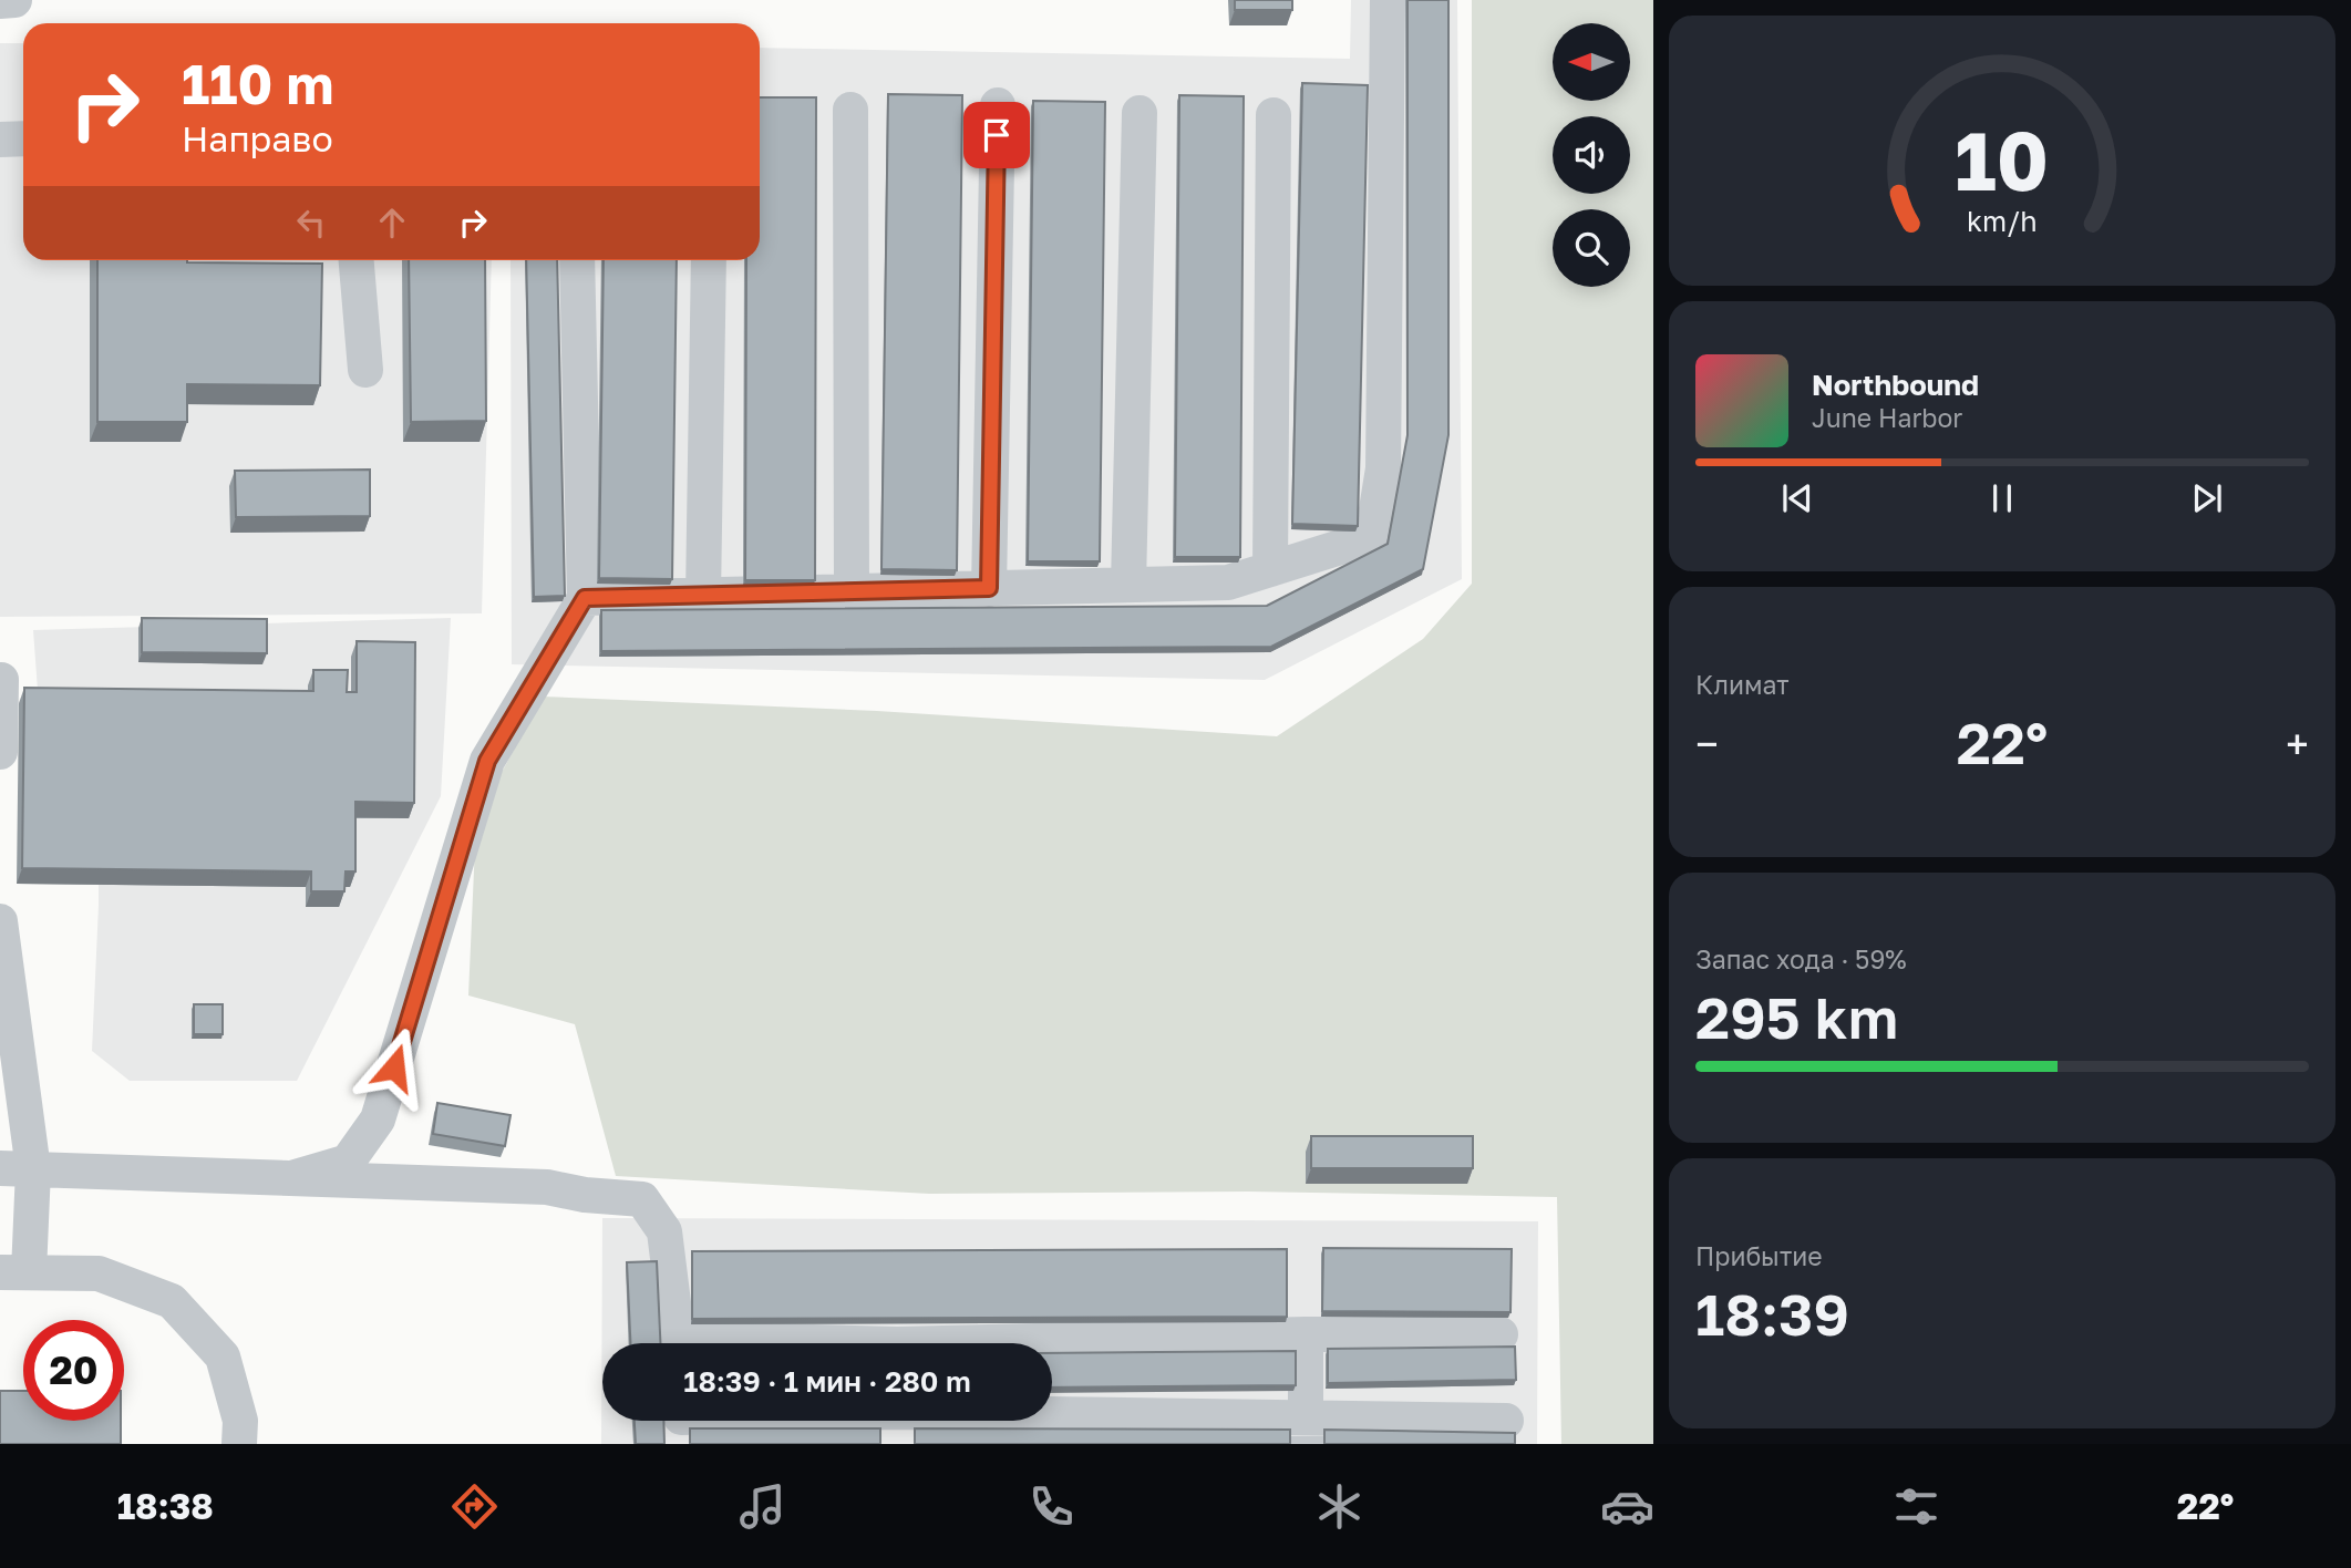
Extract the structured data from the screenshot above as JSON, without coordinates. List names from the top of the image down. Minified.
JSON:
{"north":"left","page":{"turn":["110 m","Направо"],"song":["Northbound","June Harbor"],"tile":["Климат",["Запас хода · 59%","295 km"],["Прибытие","18:39"]],"heat":["−","22°","+"],"limit":"20","trip":"18:39 · 1 мин · 280 m","tabs":["18:38","22°"],"gauge":["10","km/h"]}}
